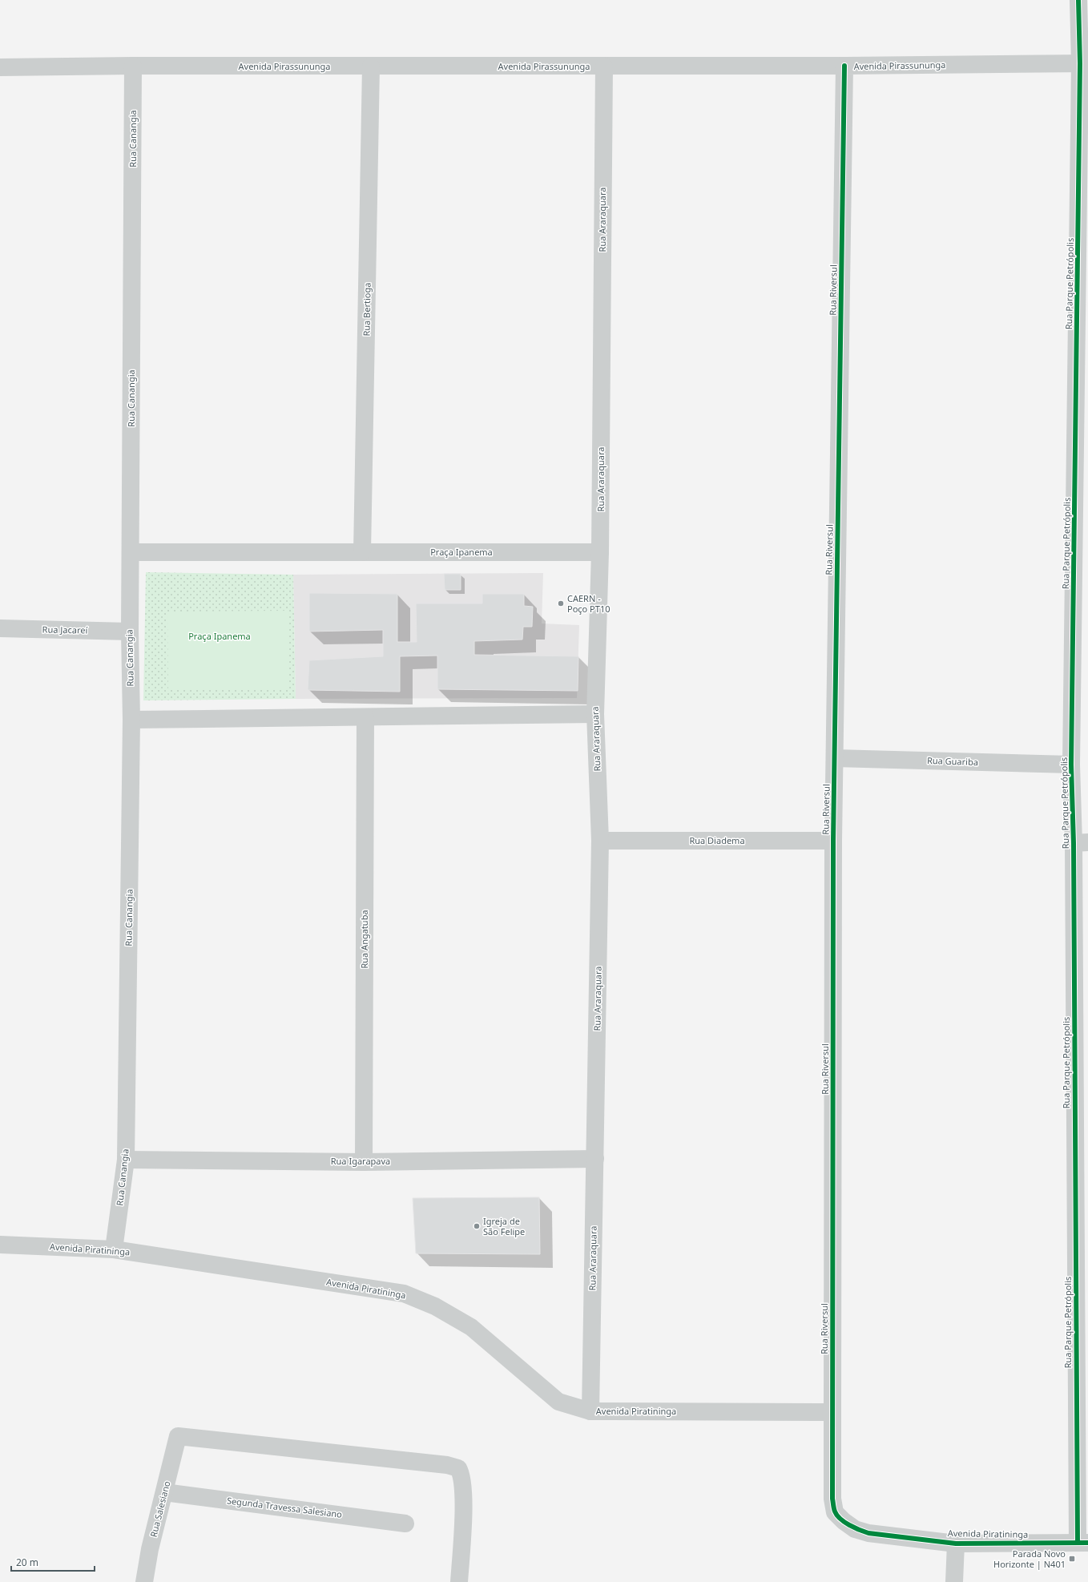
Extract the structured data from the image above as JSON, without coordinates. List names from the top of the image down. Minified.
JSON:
{"streets":{"street":["Avenida Pirassununga","Rua Canangia","Rua Araraquara","Rua Parque Petrópolis","Rua Riversul","Rua Bertioga","Praça Ipanema","Rua Jacareí","Rua Guariba","Rua Diadema","Rua Angatuba","Rua Igarapava","Avenida Piratininga","Segunda Travessa Salesiano","Rua Salesiano"]},"crossings":[["Avenida Pirassununga","Rua Canangia"],["Avenida Pirassununga","Rua Araraquara"],["Avenida Pirassununga","Rua Parque Petrópolis"],["Avenida Pirassununga","Rua Riversul"],["Avenida Pirassununga","Rua Bertioga"],["Rua Canangia","Praça Ipanema"],["Rua Canangia","Rua Jacareí"],["Rua Canangia","Rua Igarapava"],["Rua Canangia","Avenida Piratininga"],["Rua Araraquara","Praça Ipanema"],["Rua Araraquara","Rua Diadema"],["Rua Araraquara","Rua Igarapava"],["Rua Araraquara","Avenida Piratininga"],["Rua Parque Petrópolis","Rua Guariba"],["Rua Parque Petrópolis","Avenida Piratininga"],["Rua Riversul","Rua Guariba"],["Rua Riversul","Rua Diadema"],["Rua Riversul","Avenida Piratininga"],["Rua Bertioga","Praça Ipanema"],["Rua Angatuba","Rua Igarapava"],["Segunda Travessa Salesiano","Rua Salesiano"]],"parks":["Praça Ipanema"],"places":{"other":["CAERN - Poço PT10","Igreja de São Felipe"],"transit":["Parada Novo Horizonte | N401"]},"scale_bar":"20 m"}
